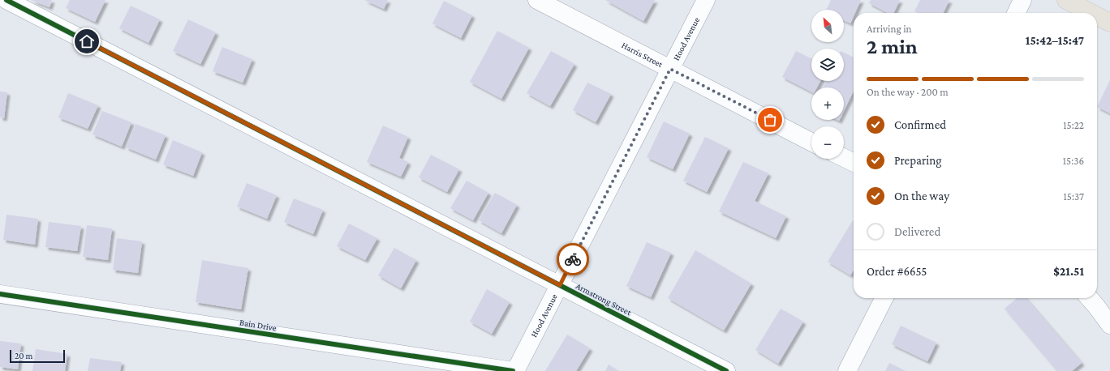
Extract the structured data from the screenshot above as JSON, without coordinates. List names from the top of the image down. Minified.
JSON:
{"streets":{"street":["Hood Avenue","Harris Street","Armstrong Street","Bain Drive"]},"crossings":[["Hood Avenue","Harris Street"],["Hood Avenue","Armstrong Street"],["Hood Avenue","Bain Drive"]],"scale_bar":"20 m","north":"top left","page":{"map_buttons":["+","−"],"heading":["2 min","Arriving in","15:42–15:47"],"panel":["Order #6655","$21.51"],"bar":"On the way · 200 m","list":[["Confirmed","15:22"],["Preparing","15:36"],["On the way","15:37"],"Delivered"],"scale":"20 m"}}
